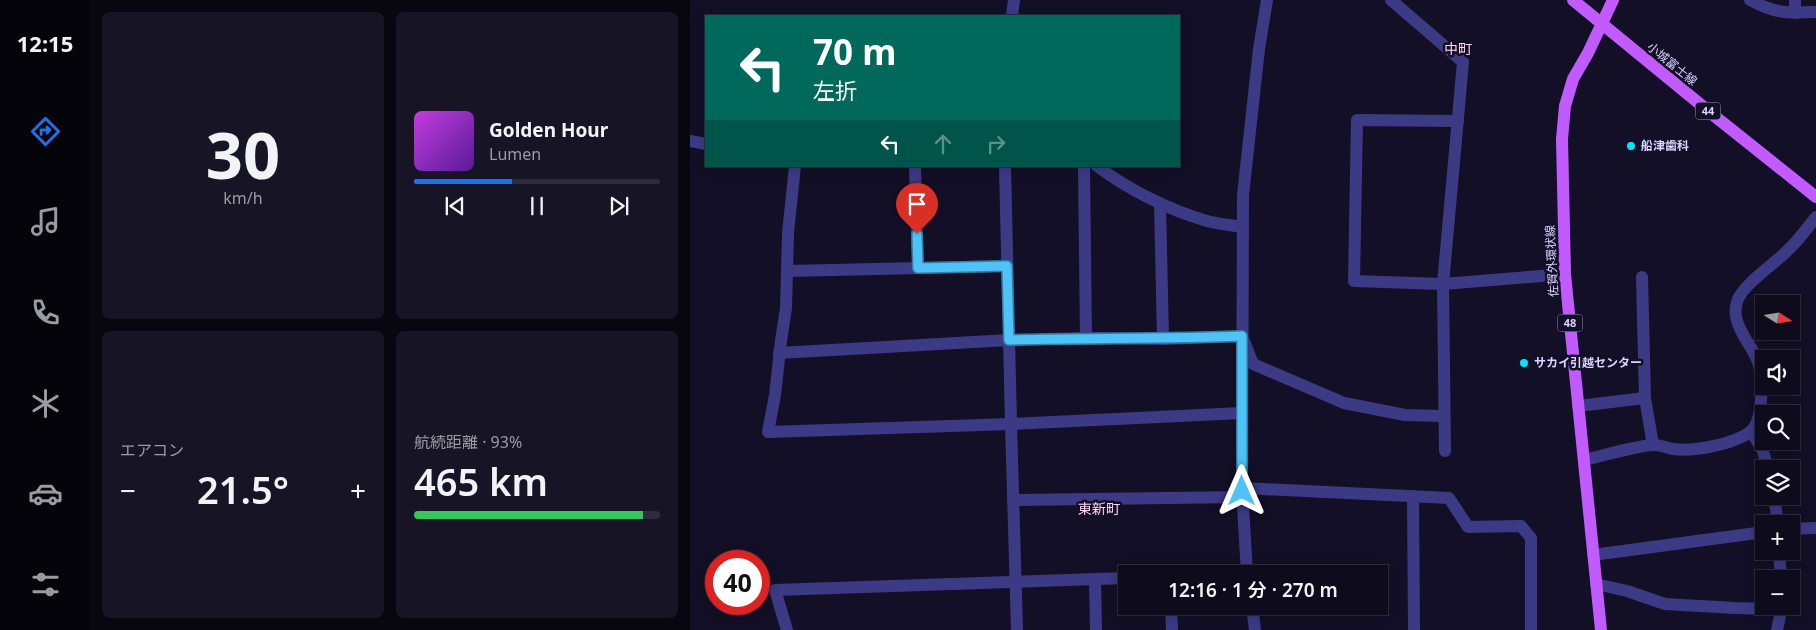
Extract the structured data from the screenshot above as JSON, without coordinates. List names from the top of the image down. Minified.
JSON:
{"streets":{"main road":["小城富士線","44","佐賀外環状線","48"]},"crossings":[["小城富士線","佐賀外環状線"]],"districts":["中町","東新町"],"places":["船津歯科","サカイ引越センター"],"north":"right","page":{"tabs":"12:15","tile":[["30","km/h"],"エアコン",["航続距離 · 93%","465 km"]],"turn":["70 m","左折"],"song":["Golden Hour","Lumen"],"map_buttons":["+","−"],"heat":["−","21.5°","+"],"limit":"40","trip":"12:16 · 1 分 · 270 m"}}
